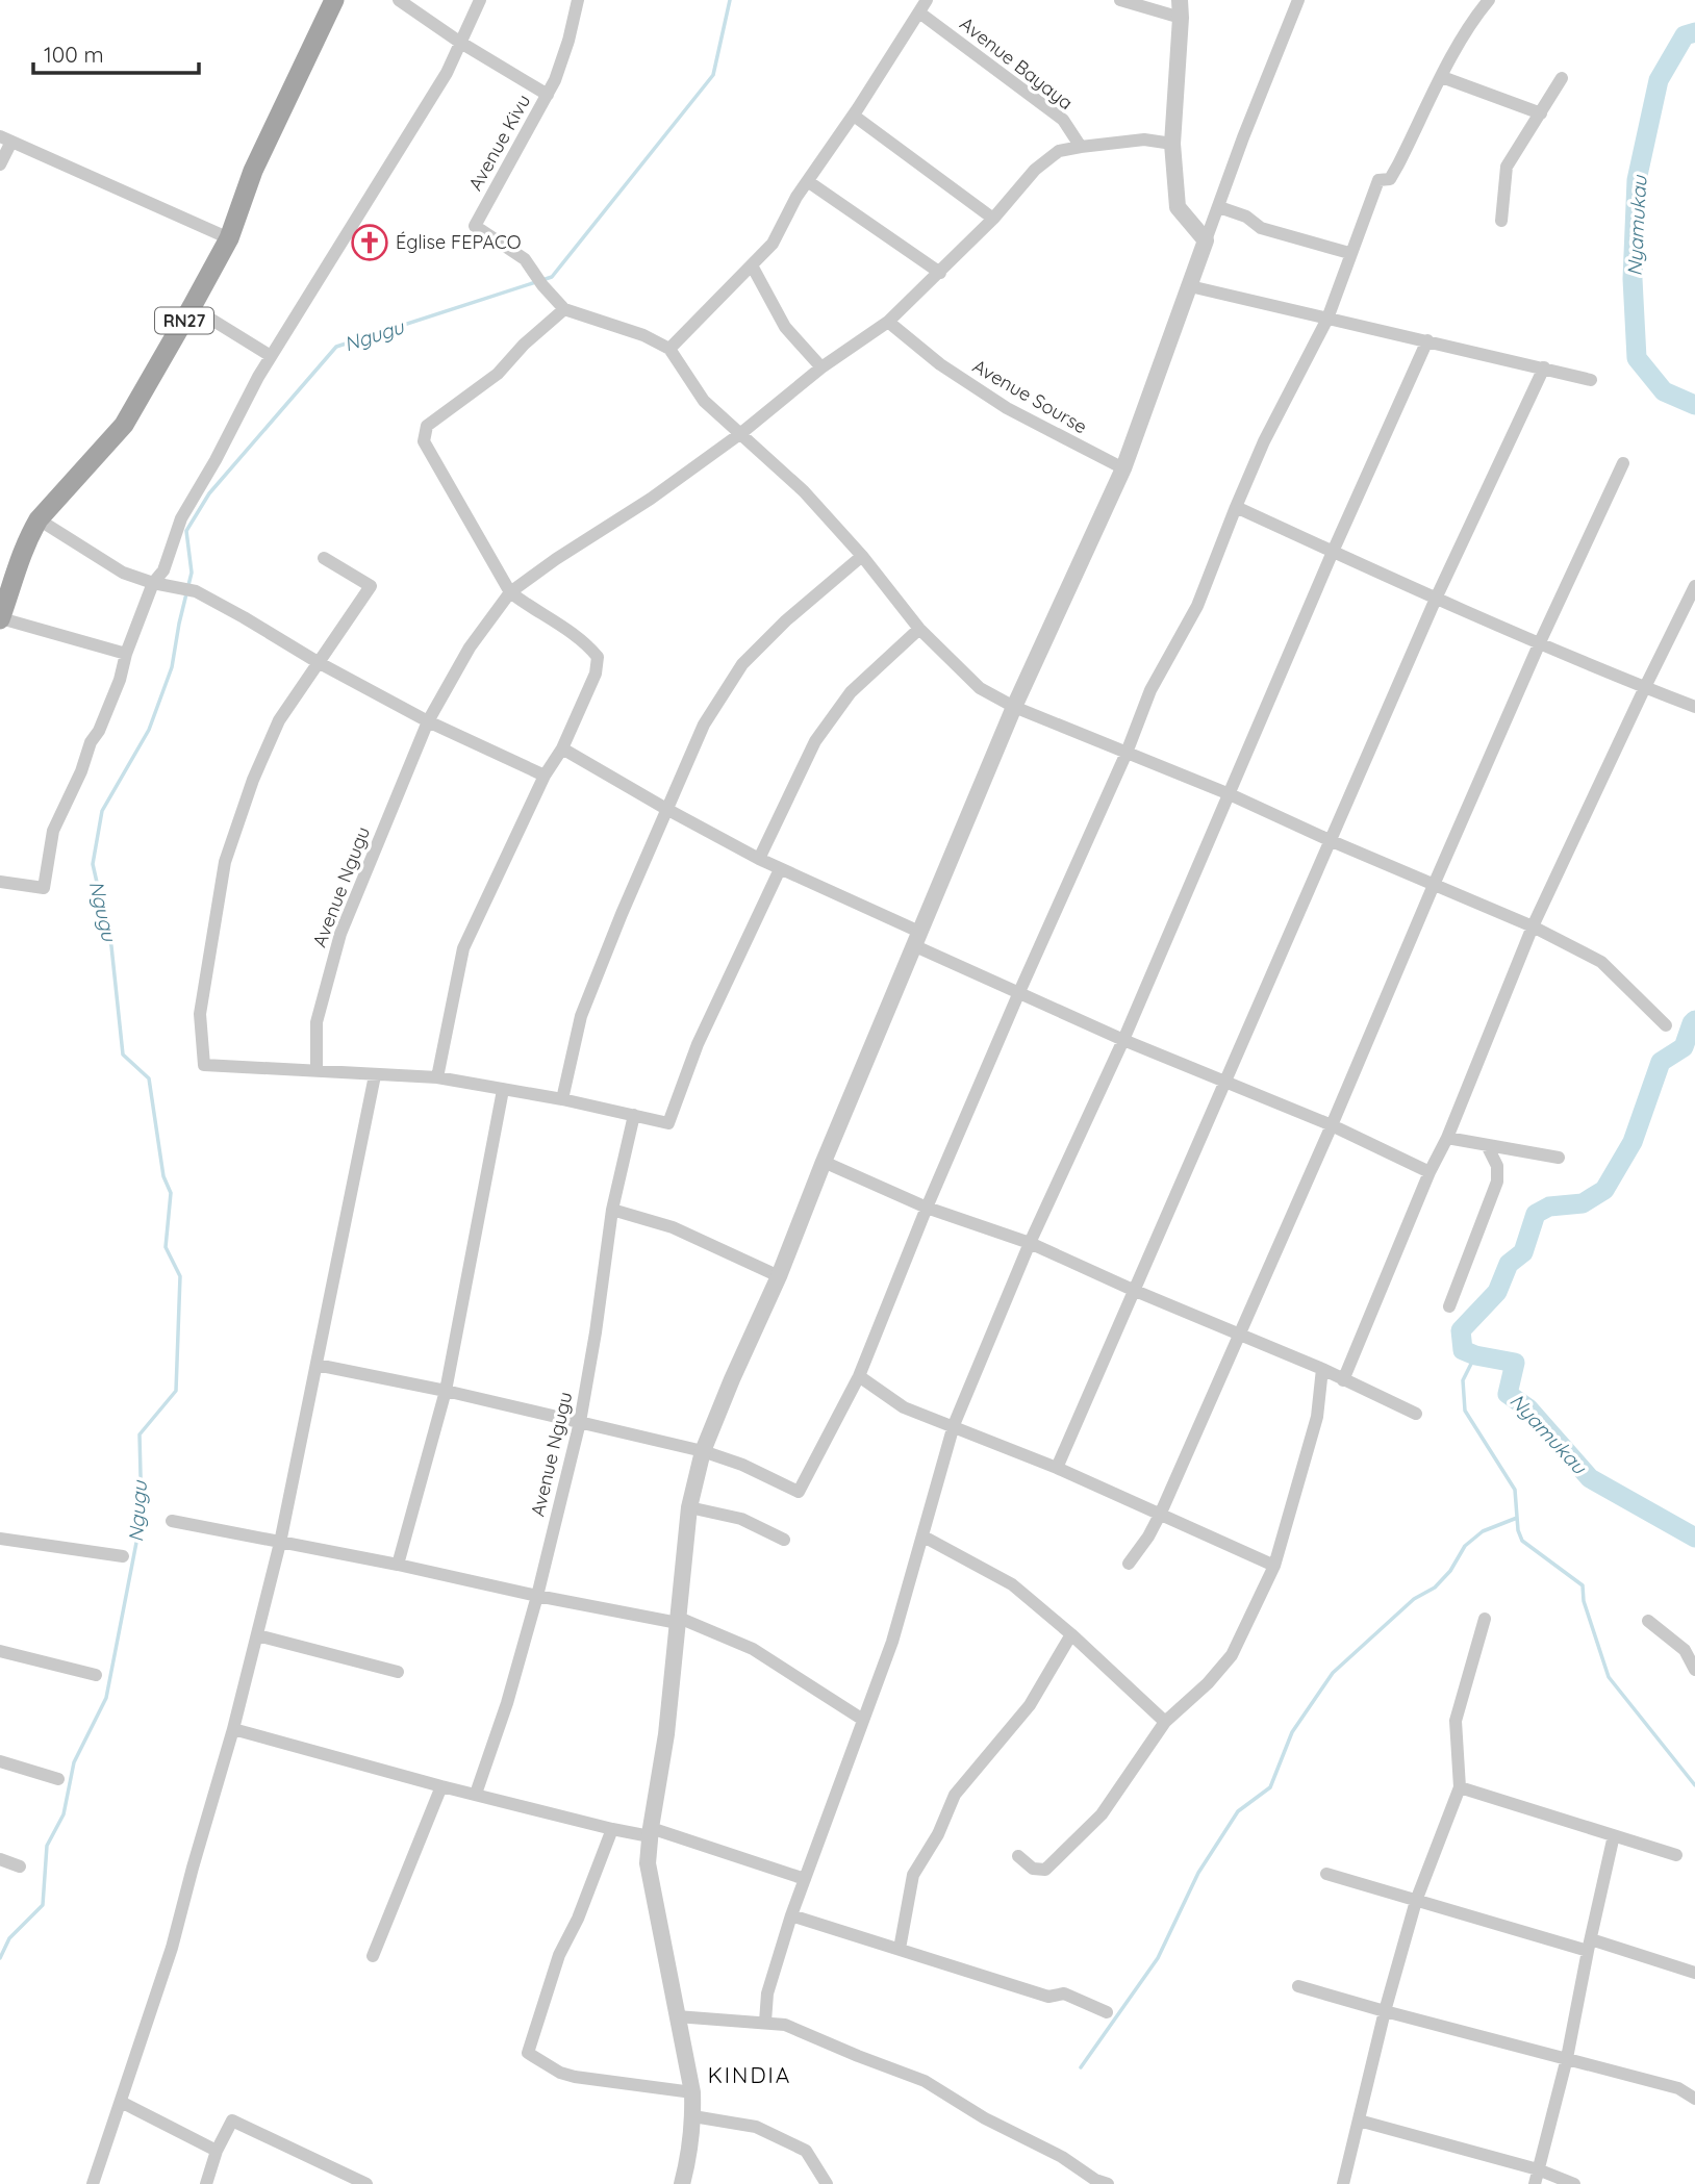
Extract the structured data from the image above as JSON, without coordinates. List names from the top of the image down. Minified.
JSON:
{"streets":{"main road":["RN27"],"street":["Avenue Bayaya","Avenue Kivu","Avenue Sourse","Avenue Ngugu"]},"districts":["KINDIA"],"water":["Nyamukau","Ngugu"],"places":{"church":["Église FEPACO"]},"scale_bar":"100 m"}
